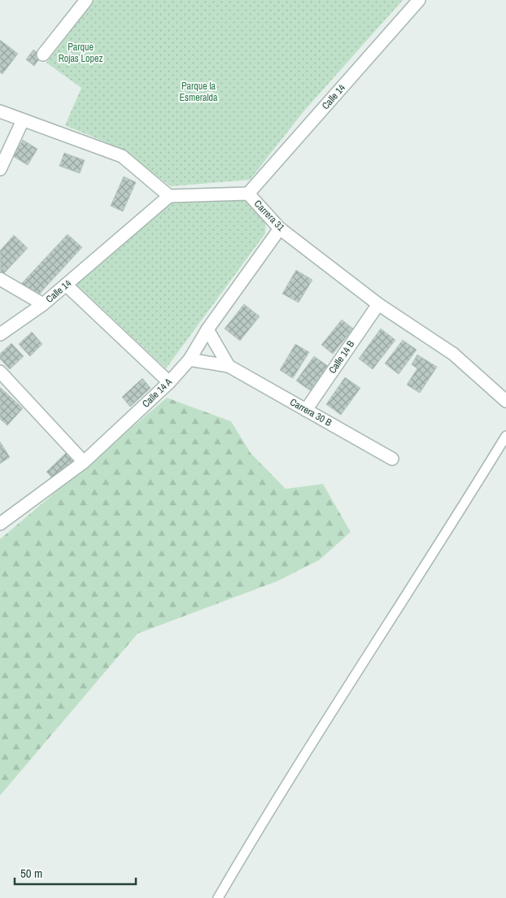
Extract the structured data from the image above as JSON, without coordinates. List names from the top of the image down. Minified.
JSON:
{"streets":{"street":["Calle 14","Carrera 31","Calle 14 B","Calle 14 A","Carrera 30 B"]},"crossings":[["Calle 14","Carrera 31"],["Carrera 31","Calle 14 B"],["Carrera 31","Calle 14 A"],["Calle 14 B","Carrera 30 B"],["Calle 14 A","Carrera 30 B"]],"parks":["Parque Rojas Lopez","Parque la Esmeralda"],"scale_bar":"50 m"}
